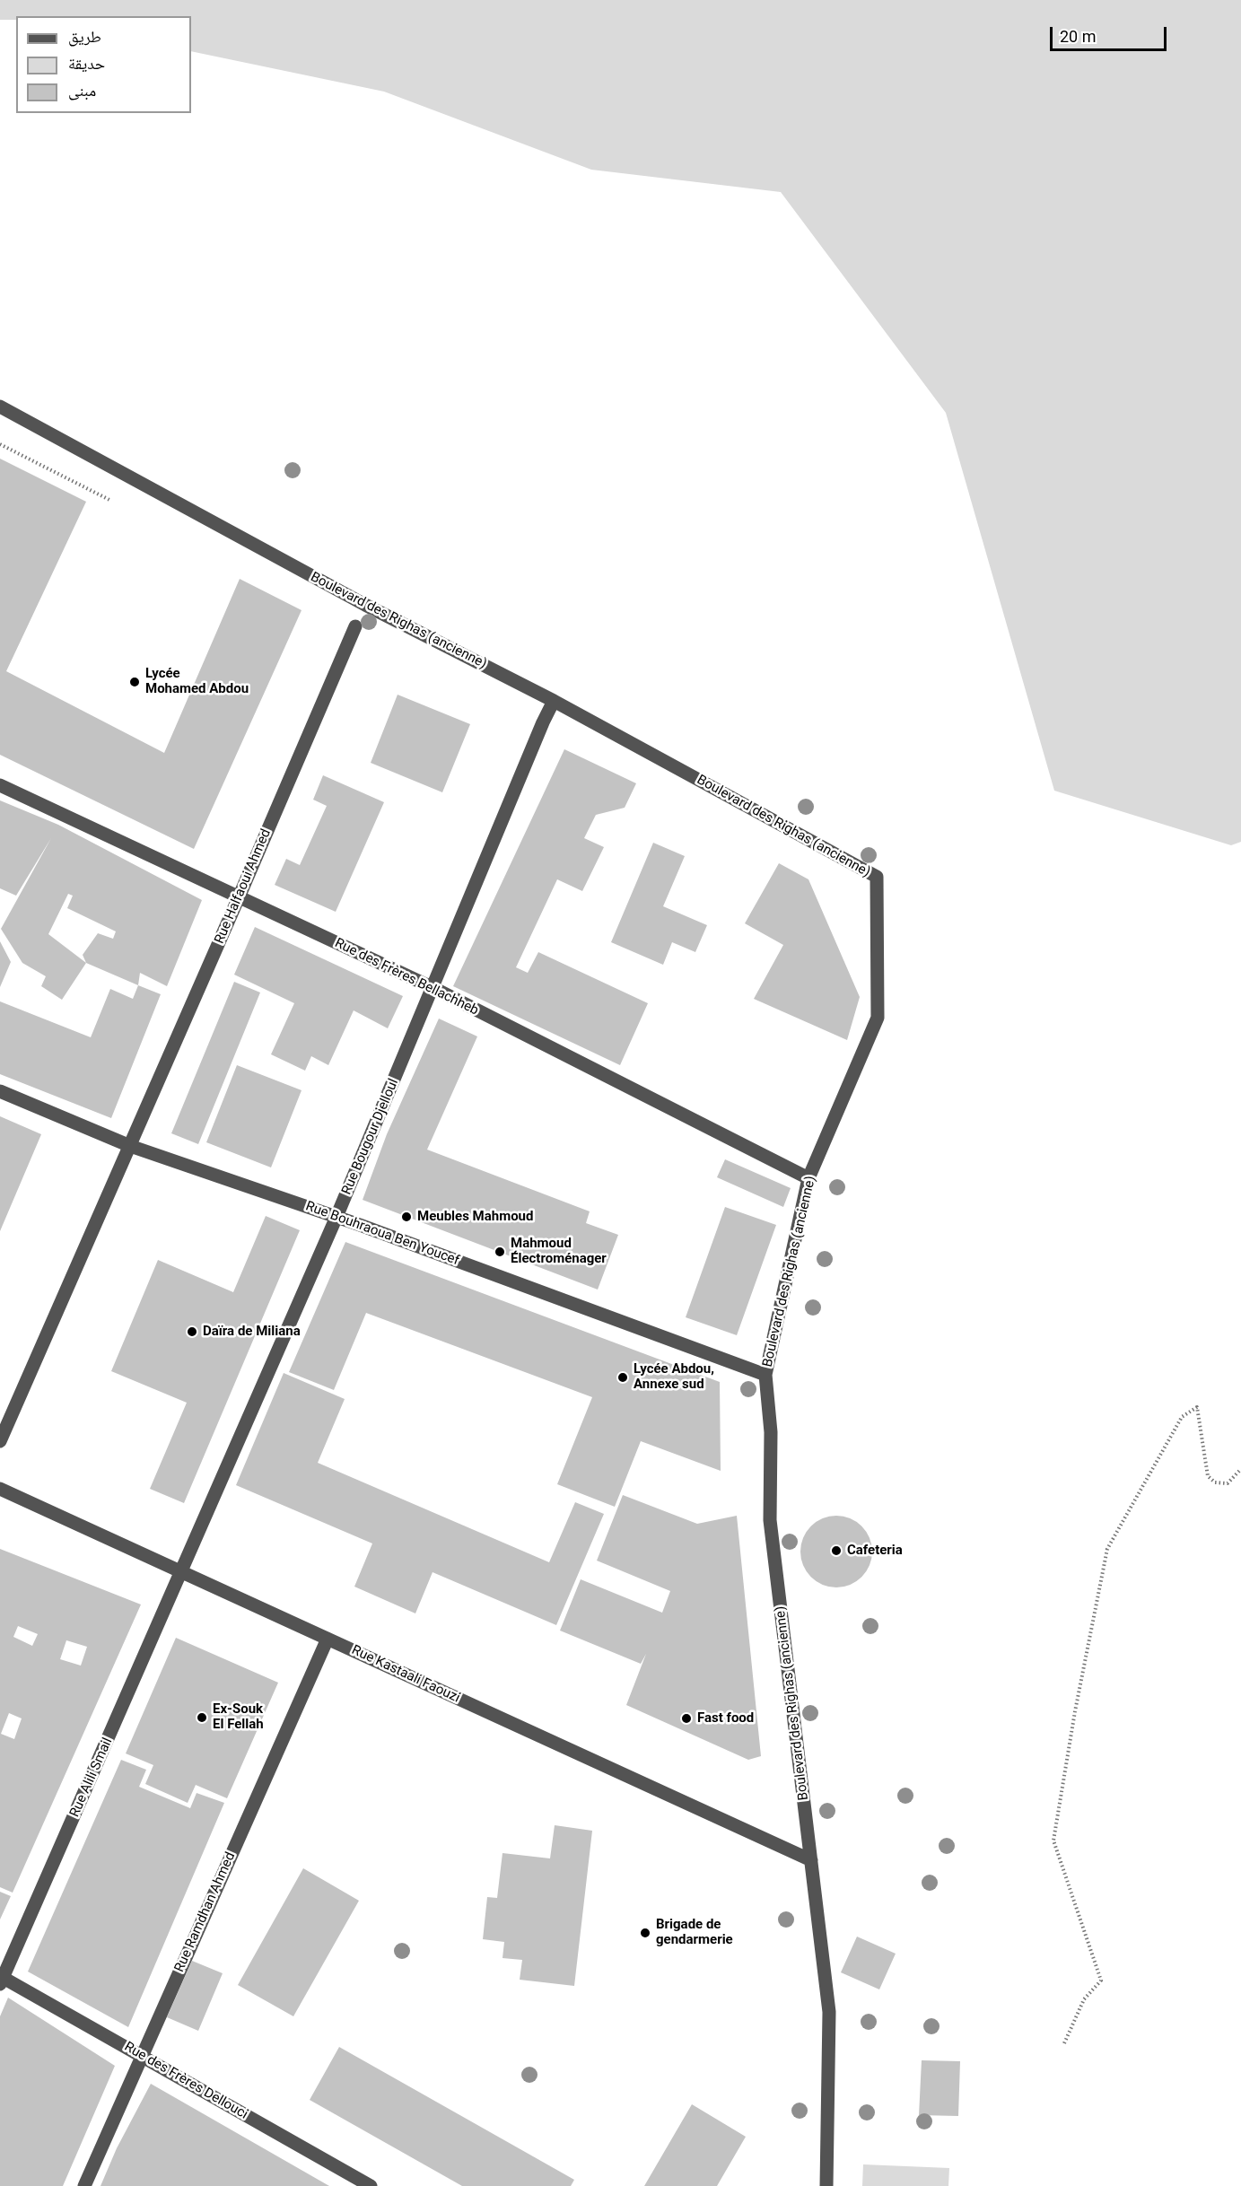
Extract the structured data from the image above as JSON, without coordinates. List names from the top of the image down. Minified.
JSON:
{"streets":{"street":["Boulevard des Righas (ancienne)","Rue Halfaoui Ahmed","Rue des Frères Bellachheb","Rue Bougour Djelloul","Rue Bouhraoua Ben Youcef","Rue Kastaali Faouzi","Rue Alili Smail","Rue Ramdhan Ahmed","Rue des Frères Dellouci"]},"crossings":[["Boulevard des Righas (ancienne)","Rue des Frères Bellachheb"],["Boulevard des Righas (ancienne)","Rue Bougour Djelloul"],["Boulevard des Righas (ancienne)","Rue Bouhraoua Ben Youcef"],["Boulevard des Righas (ancienne)","Rue Kastaali Faouzi"],["Rue Halfaoui Ahmed","Rue des Frères Bellachheb"],["Rue Halfaoui Ahmed","Rue Bouhraoua Ben Youcef"],["Rue des Frères Bellachheb","Rue Bougour Djelloul"],["Rue Bougour Djelloul","Rue Bouhraoua Ben Youcef"],["Rue Bougour Djelloul","Rue Kastaali Faouzi"],["Rue Bougour Djelloul","Rue Alili Smail"],["Rue Kastaali Faouzi","Rue Alili Smail"],["Rue Kastaali Faouzi","Rue Ramdhan Ahmed"],["Rue Alili Smail","Rue des Frères Dellouci"],["Rue Ramdhan Ahmed","Rue des Frères Dellouci"]],"places":["Lycée Mohamed Abdou","Meubles Mahmoud","Mahmoud Électroménager","Daïra de Miliana","Lycée Abdou, Annexe sud","Cafeteria","Ex-Souk El Fellah","Fast food","Brigade de gendarmerie"],"legend":["طريق","حديقة","مبنى"],"scale_bar":"20 m"}
